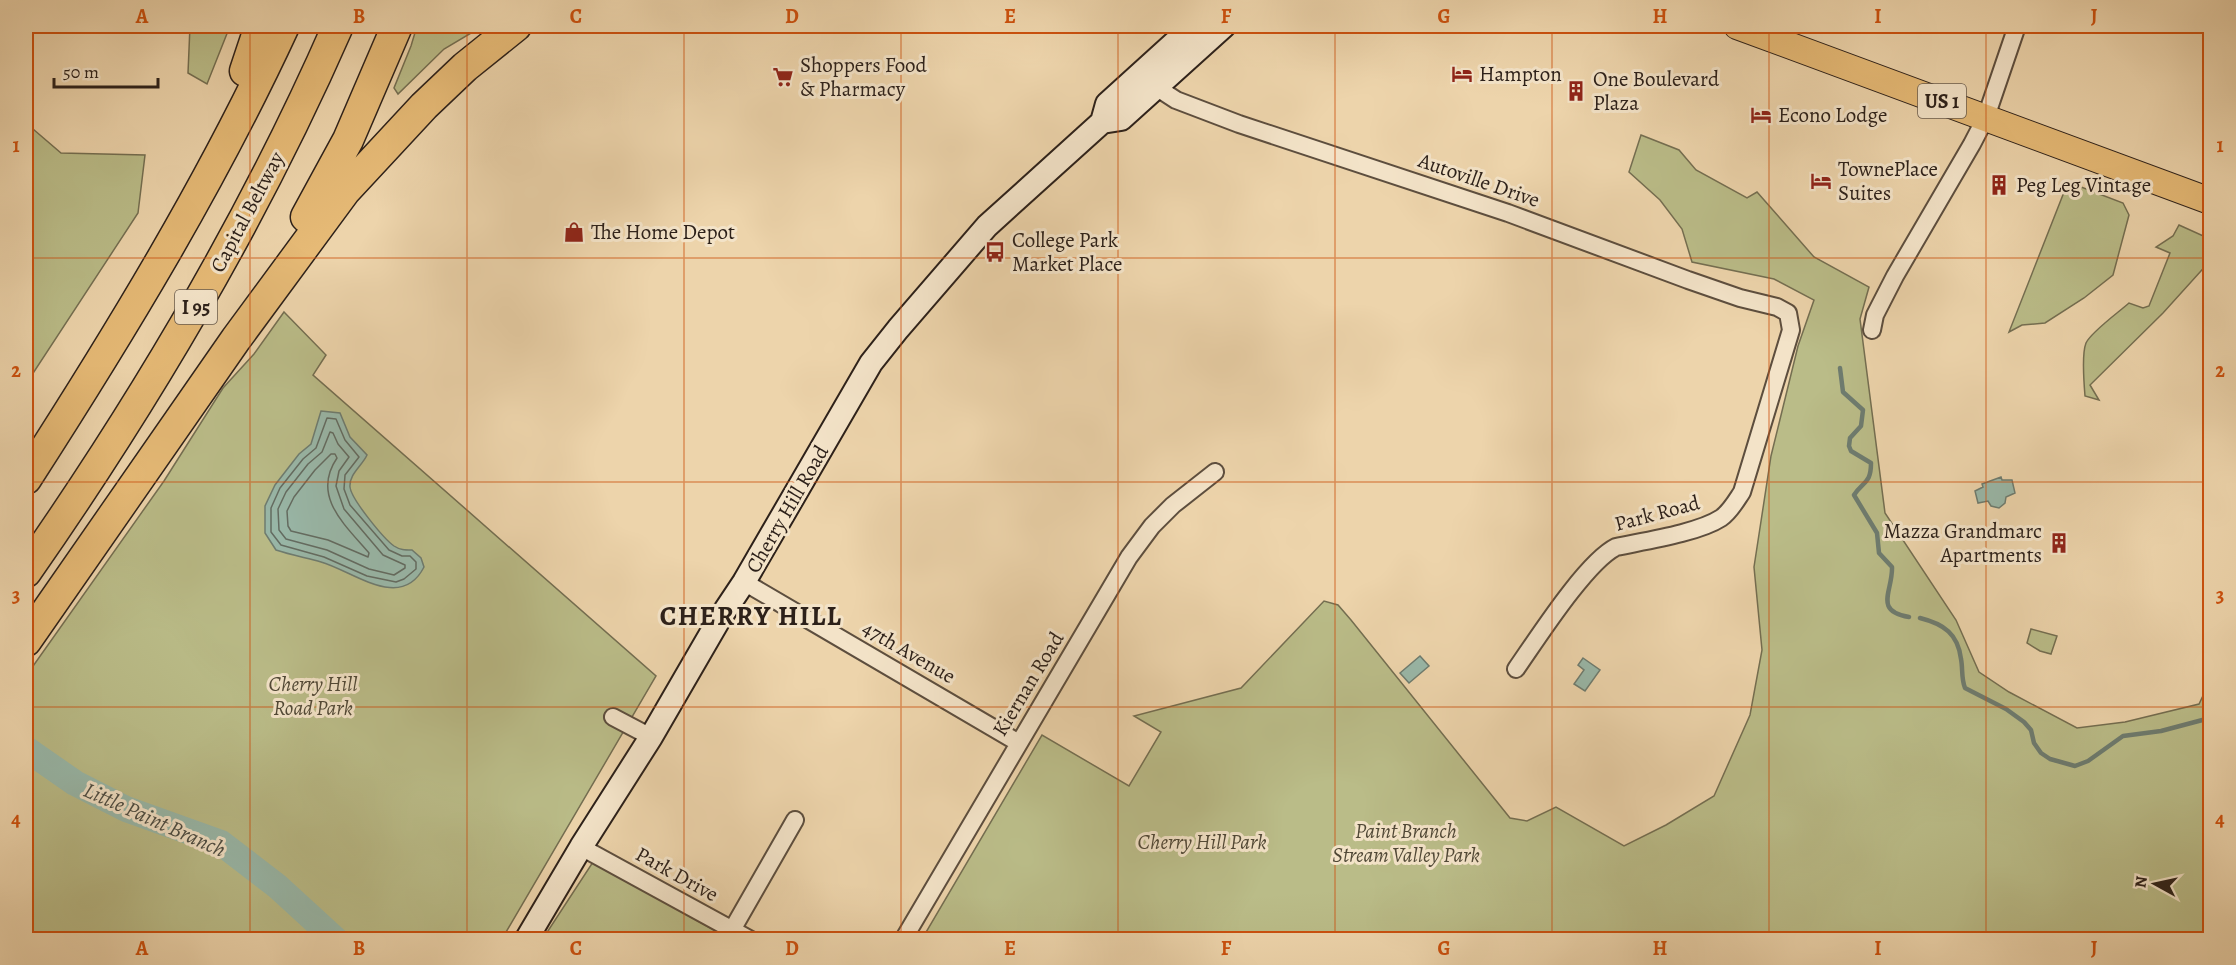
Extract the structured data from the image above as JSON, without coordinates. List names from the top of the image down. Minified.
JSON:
{"streets":{"highway":["Capital Beltway","I 95"],"main road":["US 1","Cherry Hill Road"],"street":["Autoville Drive","Park Road","47th Avenue","Kiernan Road","Park Drive"]},"crossings":[["Autoville Drive","Cherry Hill Road"],["Autoville Drive","Park Road"],["Cherry Hill Road","47th Avenue"],["Cherry Hill Road","Park Drive"],["47th Avenue","Kiernan Road"]],"districts":["CHERRY HILL"],"water":["Little Paint Branch"],"parks":["Cherry Hill Road Park","Paint Branch Stream Valley Park","Cherry Hill Park"],"places":{"hotel":["Hampton","Econo Lodge","TownePlace Suites"],"supermarket":["Shoppers Food & Pharmacy"],"building":["One Boulevard Plaza","Peg Leg Vintage","Mazza Grandmarc Apartments"],"shop":["The Home Depot"],"bus stop":["College Park Market Place"]},"scale_bar":"50 m","north":"left","grid":{"columns":["A","B","C","D","E","F","G","H","I","J"],"rows":["1","2","3","4"]}}
